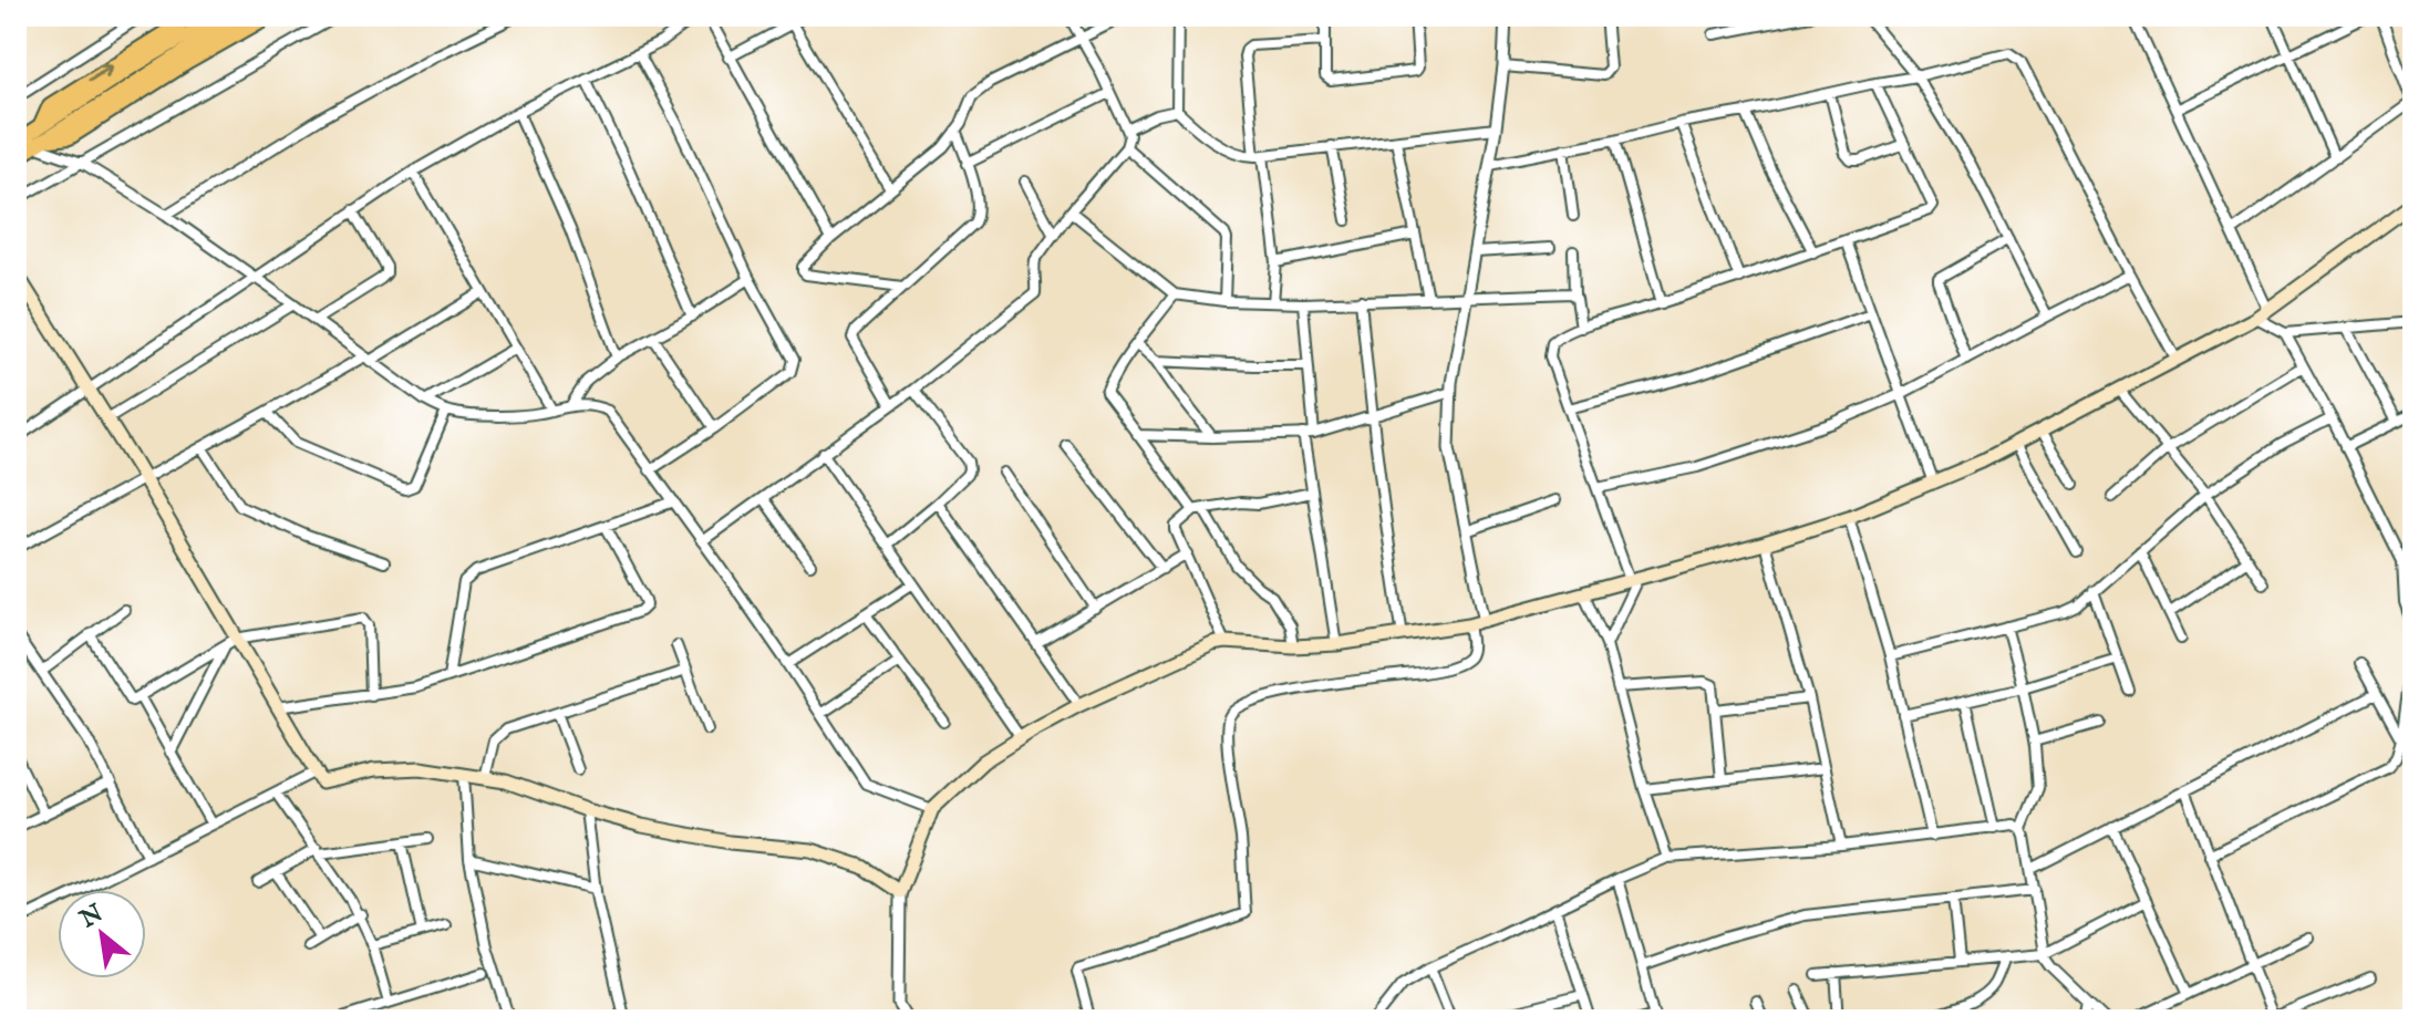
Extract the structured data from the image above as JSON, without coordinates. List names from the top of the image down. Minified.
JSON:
{"north":"top left"}
